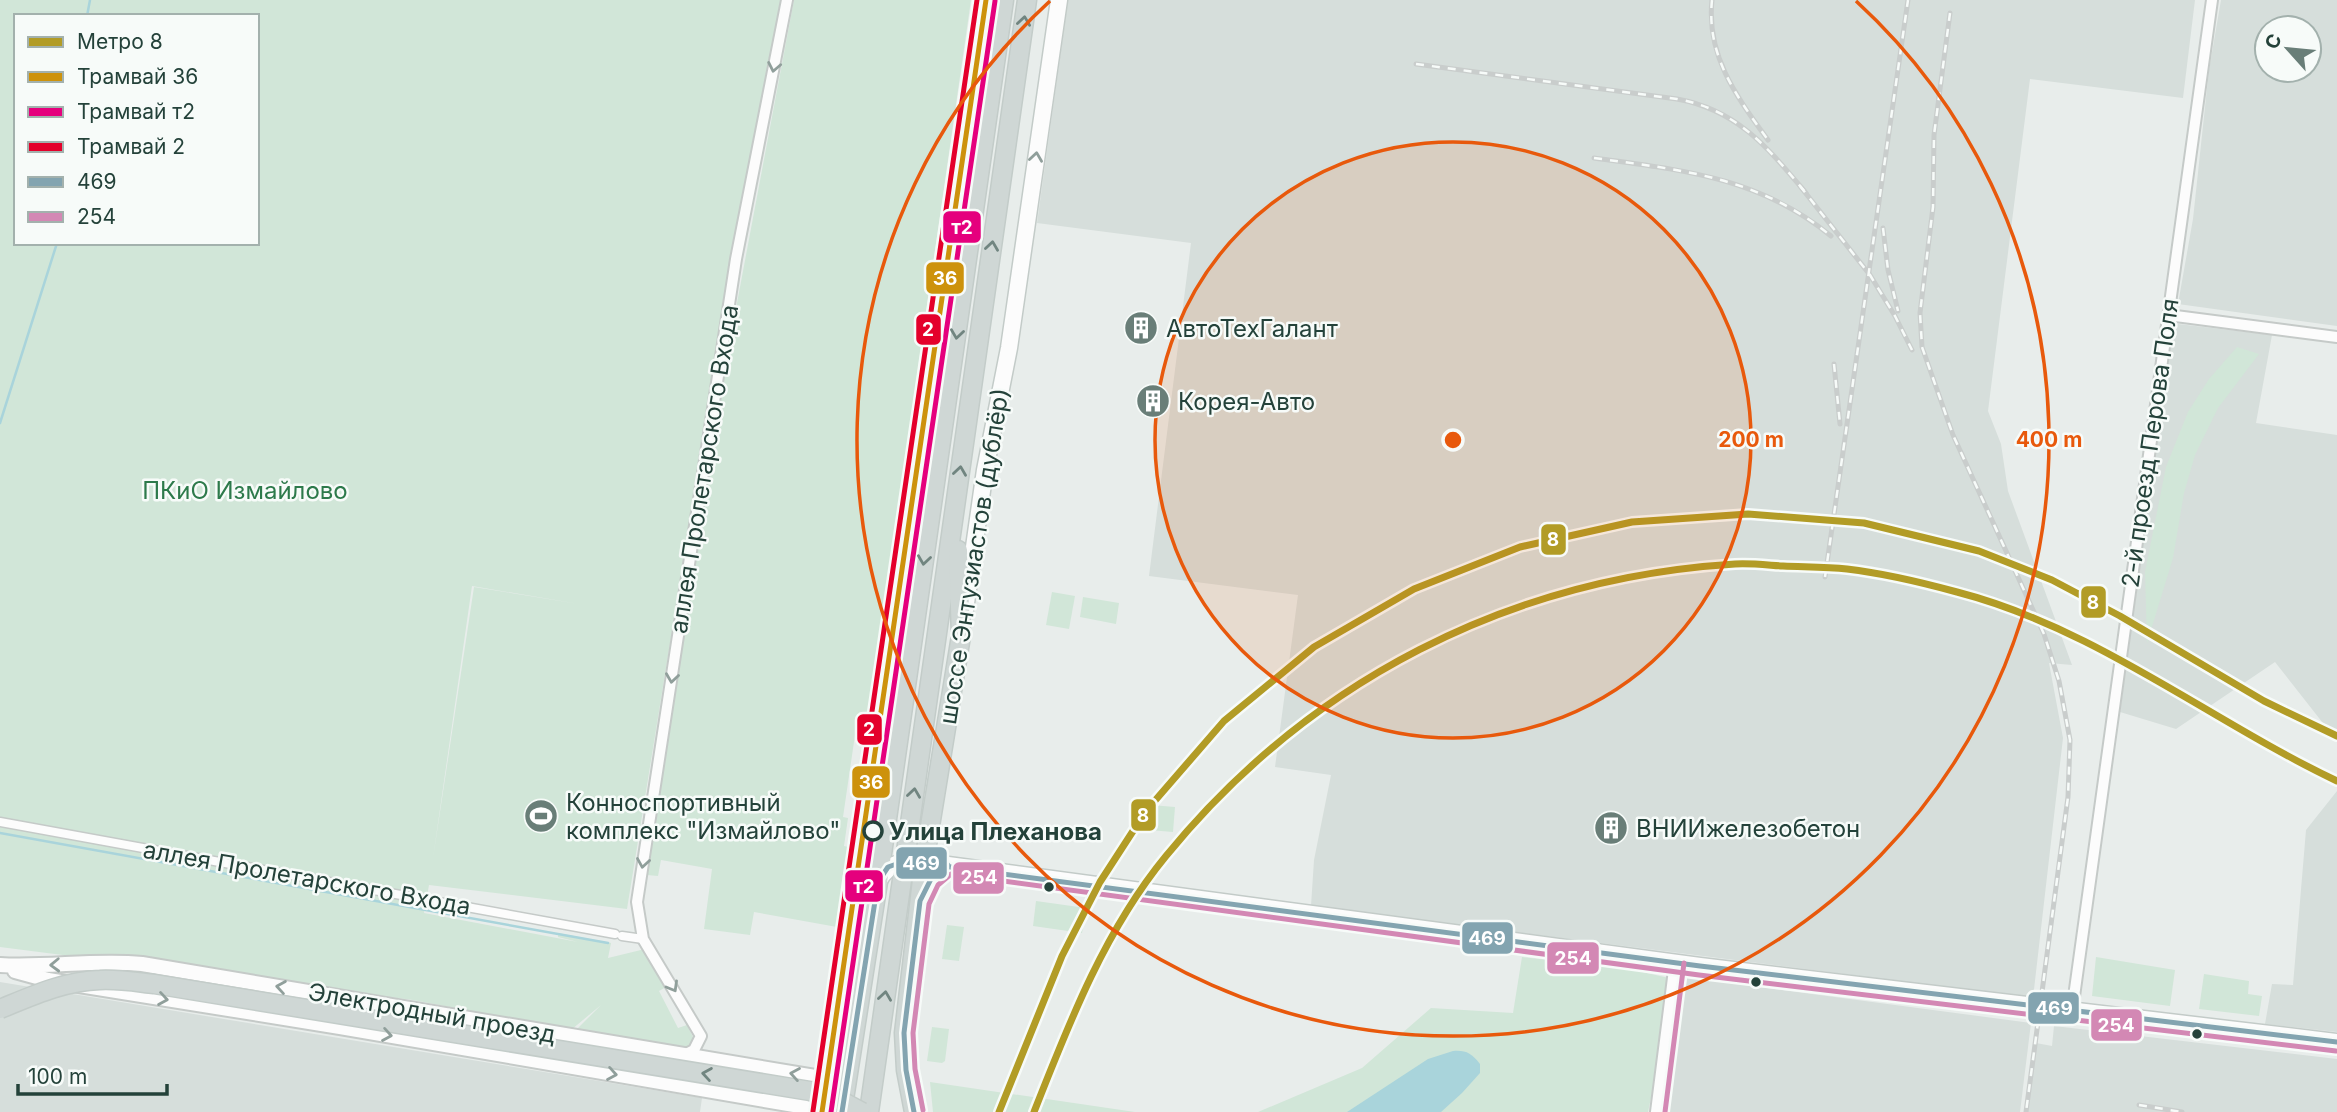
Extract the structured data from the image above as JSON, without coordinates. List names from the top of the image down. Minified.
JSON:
{"streets":{"main road":["шоссе Энтузиастов (дублёр)"],"street":["2-й проезд Перова Поля","аллея Пролетарского Входа","Электродный проезд"]},"crossings":[["аллея Пролетарского Входа","Электродный проезд"]],"one_way":["аллея Пролетарского Входа"],"parks":["ПКиО Измайлово"],"places":{"building":["АвтоТехГалант","Корея-Авто","ВНИИжелезобетон"],"sports":["Конноспортивный комплекс \"Измайлово\""],"other":["Улица Плеханова"]},"lines":["tram line 36","tram line 2","tram line т2","metro line 8","transit line 469","transit line 254"],"legend":["Метро 8","Трамвай 36","Трамвай т2","Трамвай 2","469","254"],"scale_bar":"100 m","north":"top left","rings":["200 m","400 m"]}
